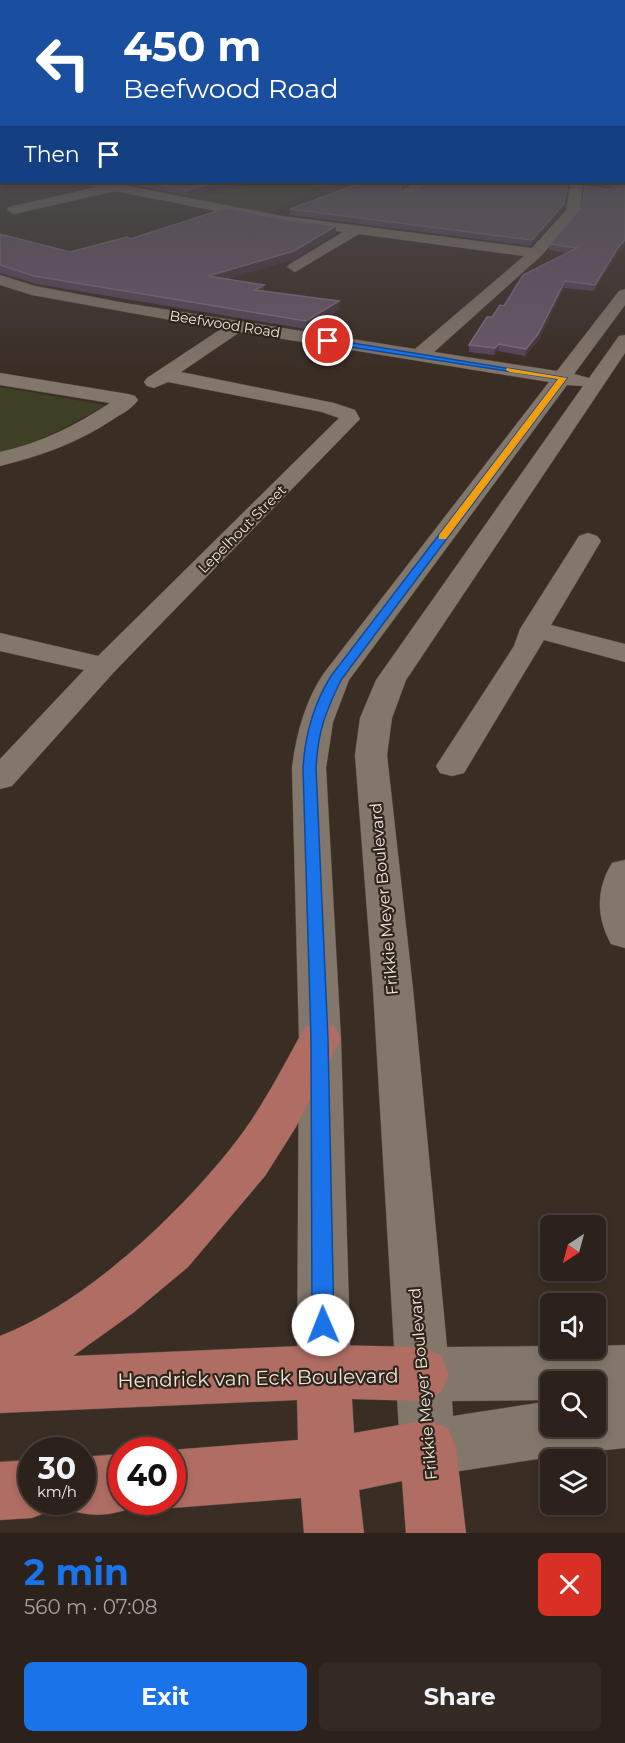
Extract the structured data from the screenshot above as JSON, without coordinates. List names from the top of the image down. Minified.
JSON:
{"streets":{"main road":["Frikkie Meyer Boulevard","Hendrick van Eck Boulevard"],"street":["Beefwood Road","Lepelhout Street"]},"crossings":[["Beefwood Road","Frikkie Meyer Boulevard"],["Frikkie Meyer Boulevard","Hendrick van Eck Boulevard"]],"north":"bottom left","page":{"turn":["450 m","Beefwood Road"],"then":"Then","speed":"30 km/h","limit":"40","heading":["2 min","560 m · 07:08"],"buttons":["Exit","Share"]}}
